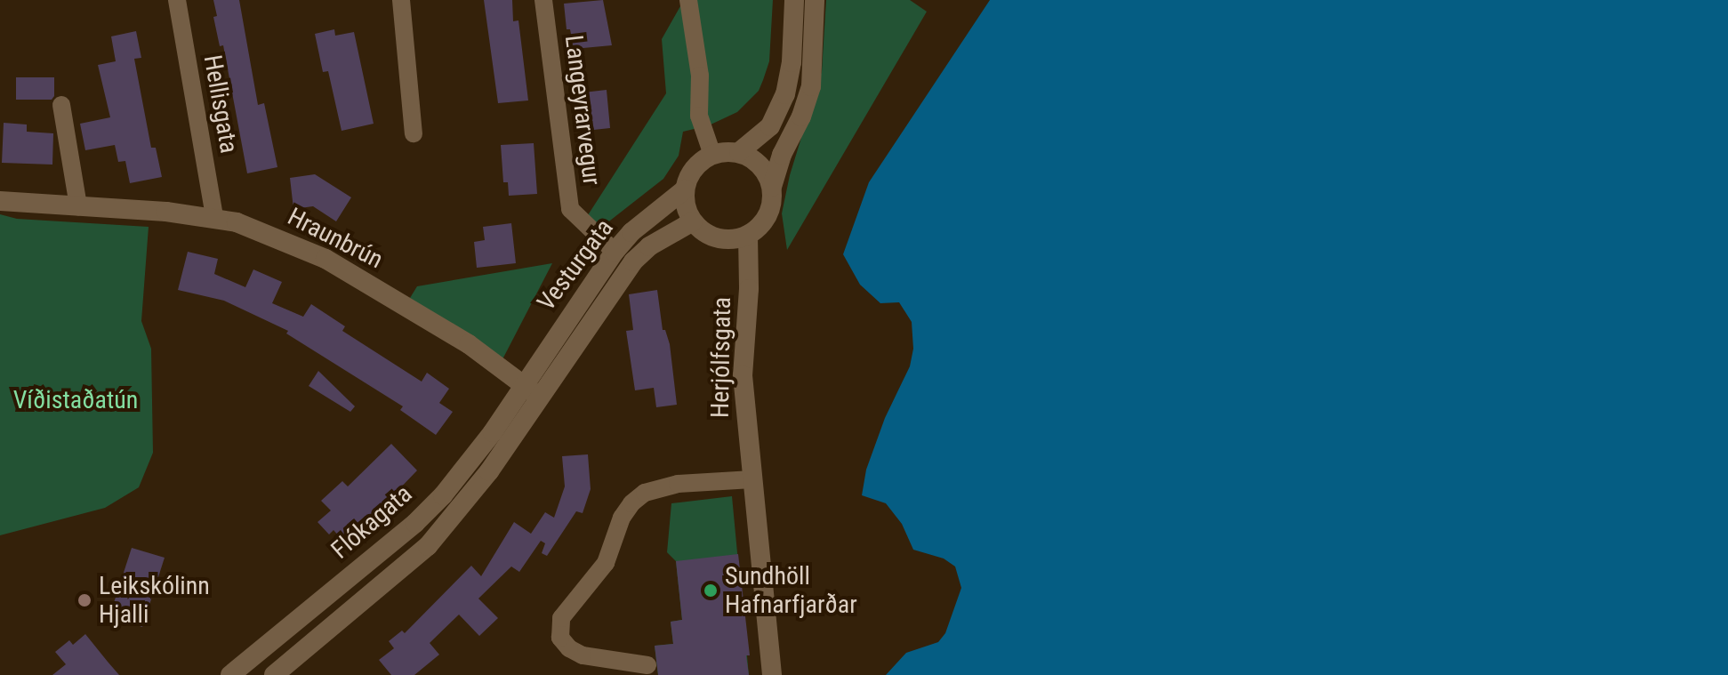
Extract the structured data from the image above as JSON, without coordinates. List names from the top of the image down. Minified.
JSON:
{"streets":{"main road":["Hraunbrún","Vesturgata","Herjólfsgata","Flókagata"],"street":["Hellisgata","Langeyrarvegur"]},"crossings":[["Hellisgata","Hraunbrún"],["Langeyrarvegur","Vesturgata"],["Hraunbrún","Vesturgata"],["Hraunbrún","Flókagata"],["Vesturgata","Herjólfsgata"],["Vesturgata","Flókagata"]],"parks":["Víðistaðatún"],"places":["Sundhöll Hafnarfjarðar","Leikskólinn Hjalli"]}
